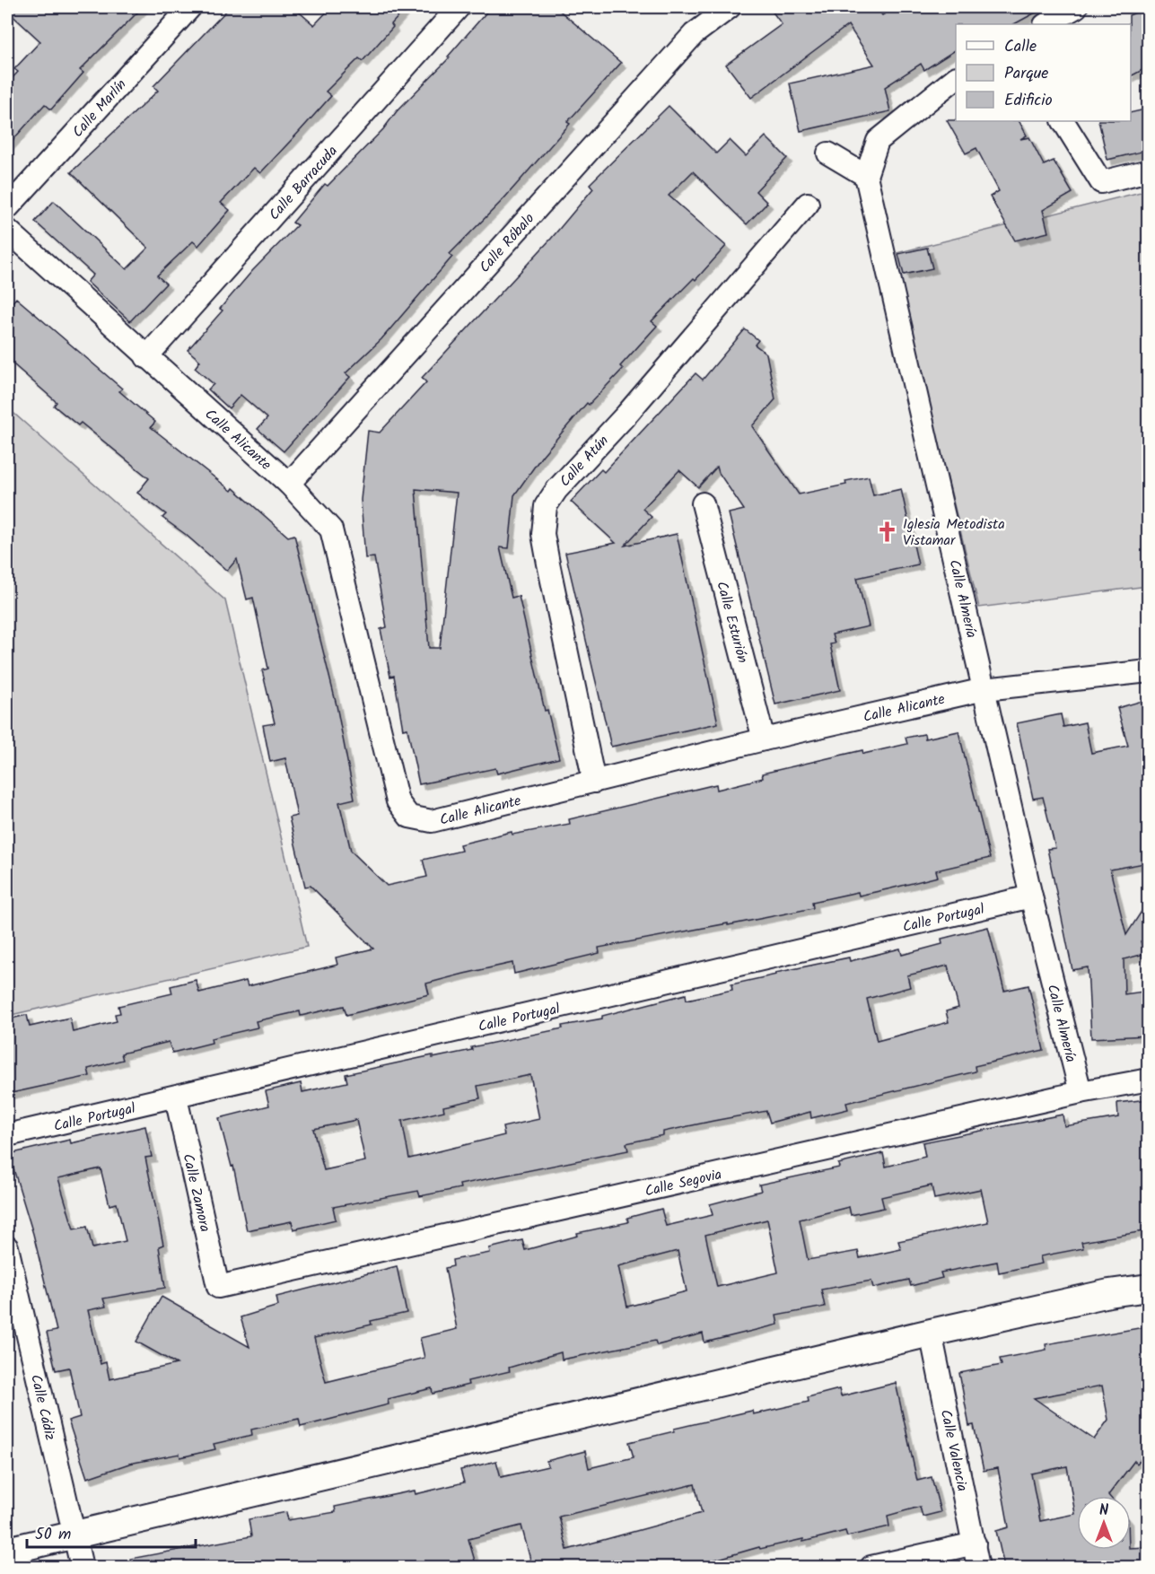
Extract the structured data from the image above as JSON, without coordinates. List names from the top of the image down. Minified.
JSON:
{"streets":{"street":["Calle Marlín","Calle Barracuda","Calle Róbalo","Calle Alicante","Calle Atún","Calle Almería","Calle Esturión","Calle Portugal","Calle Segovia","Calle Zamora","Calle Cádiz","Calle Valencia"]},"crossings":[["Calle Barracuda","Calle Alicante"],["Calle Róbalo","Calle Alicante"],["Calle Alicante","Calle Atún"],["Calle Alicante","Calle Almería"],["Calle Alicante","Calle Esturión"],["Calle Almería","Calle Portugal"],["Calle Almería","Calle Segovia"],["Calle Portugal","Calle Zamora"],["Calle Segovia","Calle Zamora"]],"places":{"church":["Iglesia Metodista Vistamar"]},"legend":["Calle","Parque","Edificio"],"scale_bar":"50 m","north":"top"}
